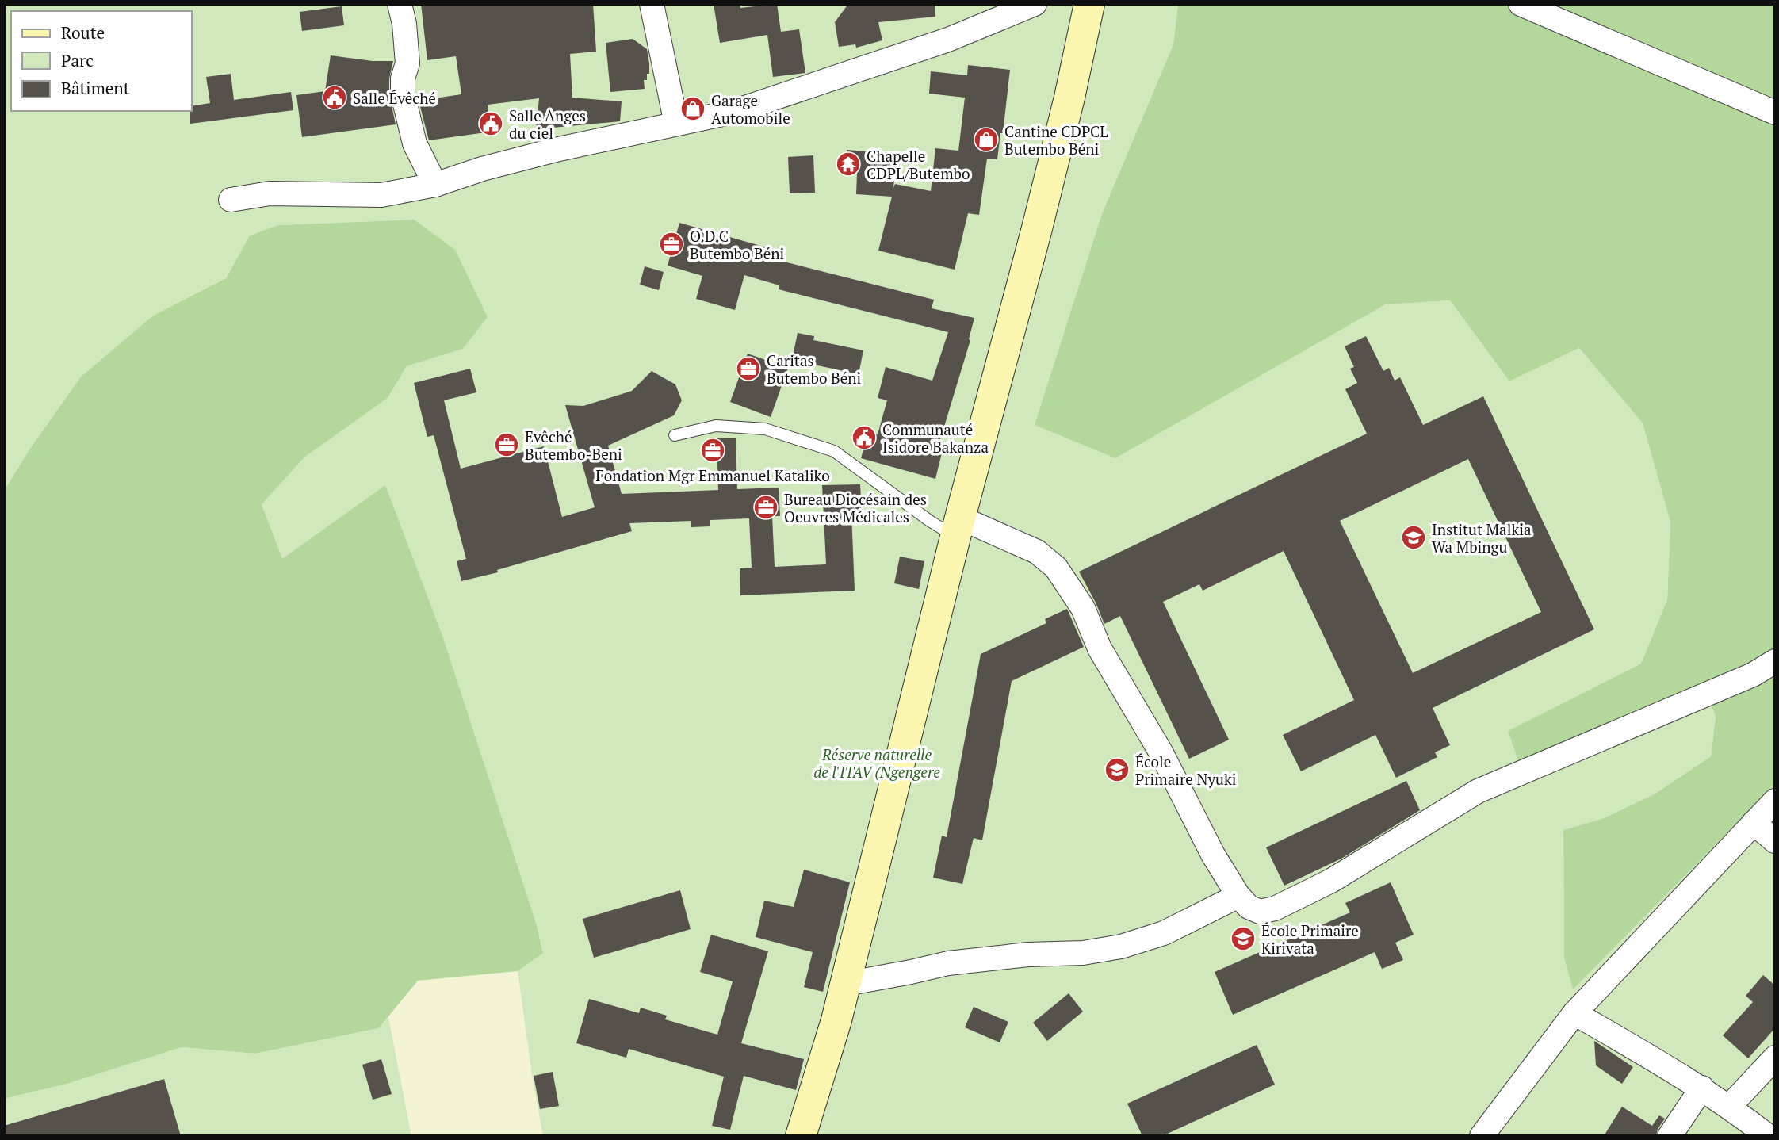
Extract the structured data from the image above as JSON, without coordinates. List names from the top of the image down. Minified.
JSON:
{"parks":["Réserve naturelle de l'ITAV (Ngengere"],"places":{"public building":["Salle Évêché","Salle Anges du ciel","Communauté Isidore Bakanza"],"shop":["Garage Automobile","Cantine CDPCL Butembo Béni"],"temple":["Chapelle CDPL/Butembo"],"office":["O.D.C Butembo Béni","Caritas Butembo Béni","Evêché Butembo-Beni","Fondation Mgr Emmanuel Kataliko","Bureau Diocésain des Oeuvres Médicales"],"school or university":["Institut Malkia Wa Mbingu","École Primaire Nyuki","École Primaire Kirivata"]},"legend":["Route","Parc","Bâtiment"]}
